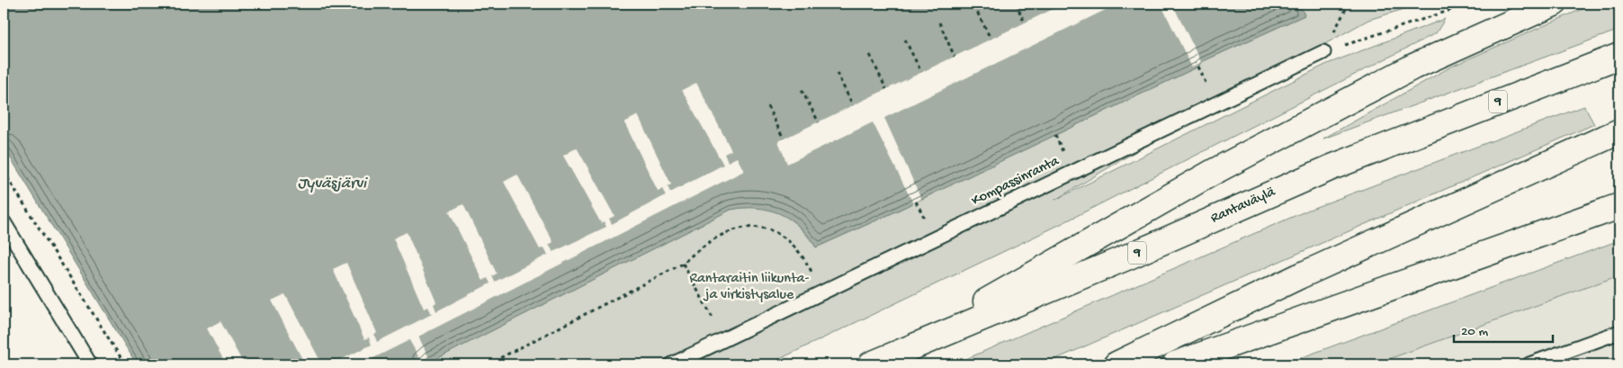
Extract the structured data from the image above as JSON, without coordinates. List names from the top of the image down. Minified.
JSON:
{"streets":{"highway":["9","Rantaväylä"],"lane":["Kompassinranta"]},"water":["Jyväsjärvi"],"parks":["Rantaraitin liikunta- ja virkistysalue"],"scale_bar":"20 m"}
